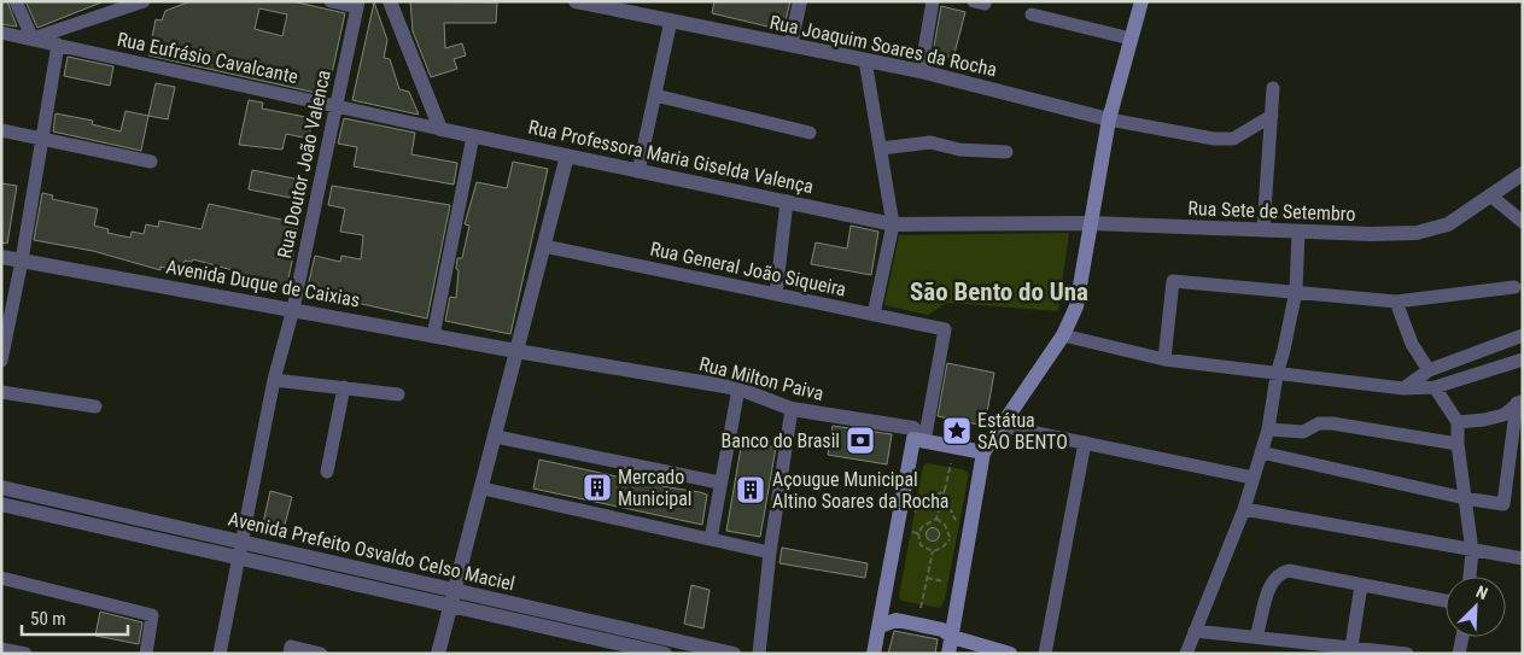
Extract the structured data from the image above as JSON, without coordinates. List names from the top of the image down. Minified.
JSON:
{"streets":{"street":["Rua Joaquim Soares da Rocha","Rua Eufrásio Cavalcante","Rua Professora Maria Giselda Valença","Rua Doutor João Valenca","Rua Sete de Setembro","Rua General João Siqueira","Avenida Duque de Caixias","Rua Milton Paiva","Avenida Prefeito Osvaldo Celso Maciel"]},"crossings":[["Rua Eufrásio Cavalcante","Rua Professora Maria Giselda Valença"],["Rua Eufrásio Cavalcante","Rua Doutor João Valenca"],["Rua Professora Maria Giselda Valença","Rua Sete de Setembro"],["Rua Doutor João Valenca","Avenida Duque de Caixias"],["Rua Doutor João Valenca","Avenida Prefeito Osvaldo Celso Maciel"],["Rua General João Siqueira","Rua Milton Paiva"],["Avenida Duque de Caixias","Rua Milton Paiva"]],"districts":["São Bento do Una"],"places":{"place":["Estátua SÃO BENTO"],"bank":["Banco do Brasil"],"building":["Mercado Municipal","Açougue Municipal Altino Soares da Rocha"]},"scale_bar":"50 m","north":"top right"}
